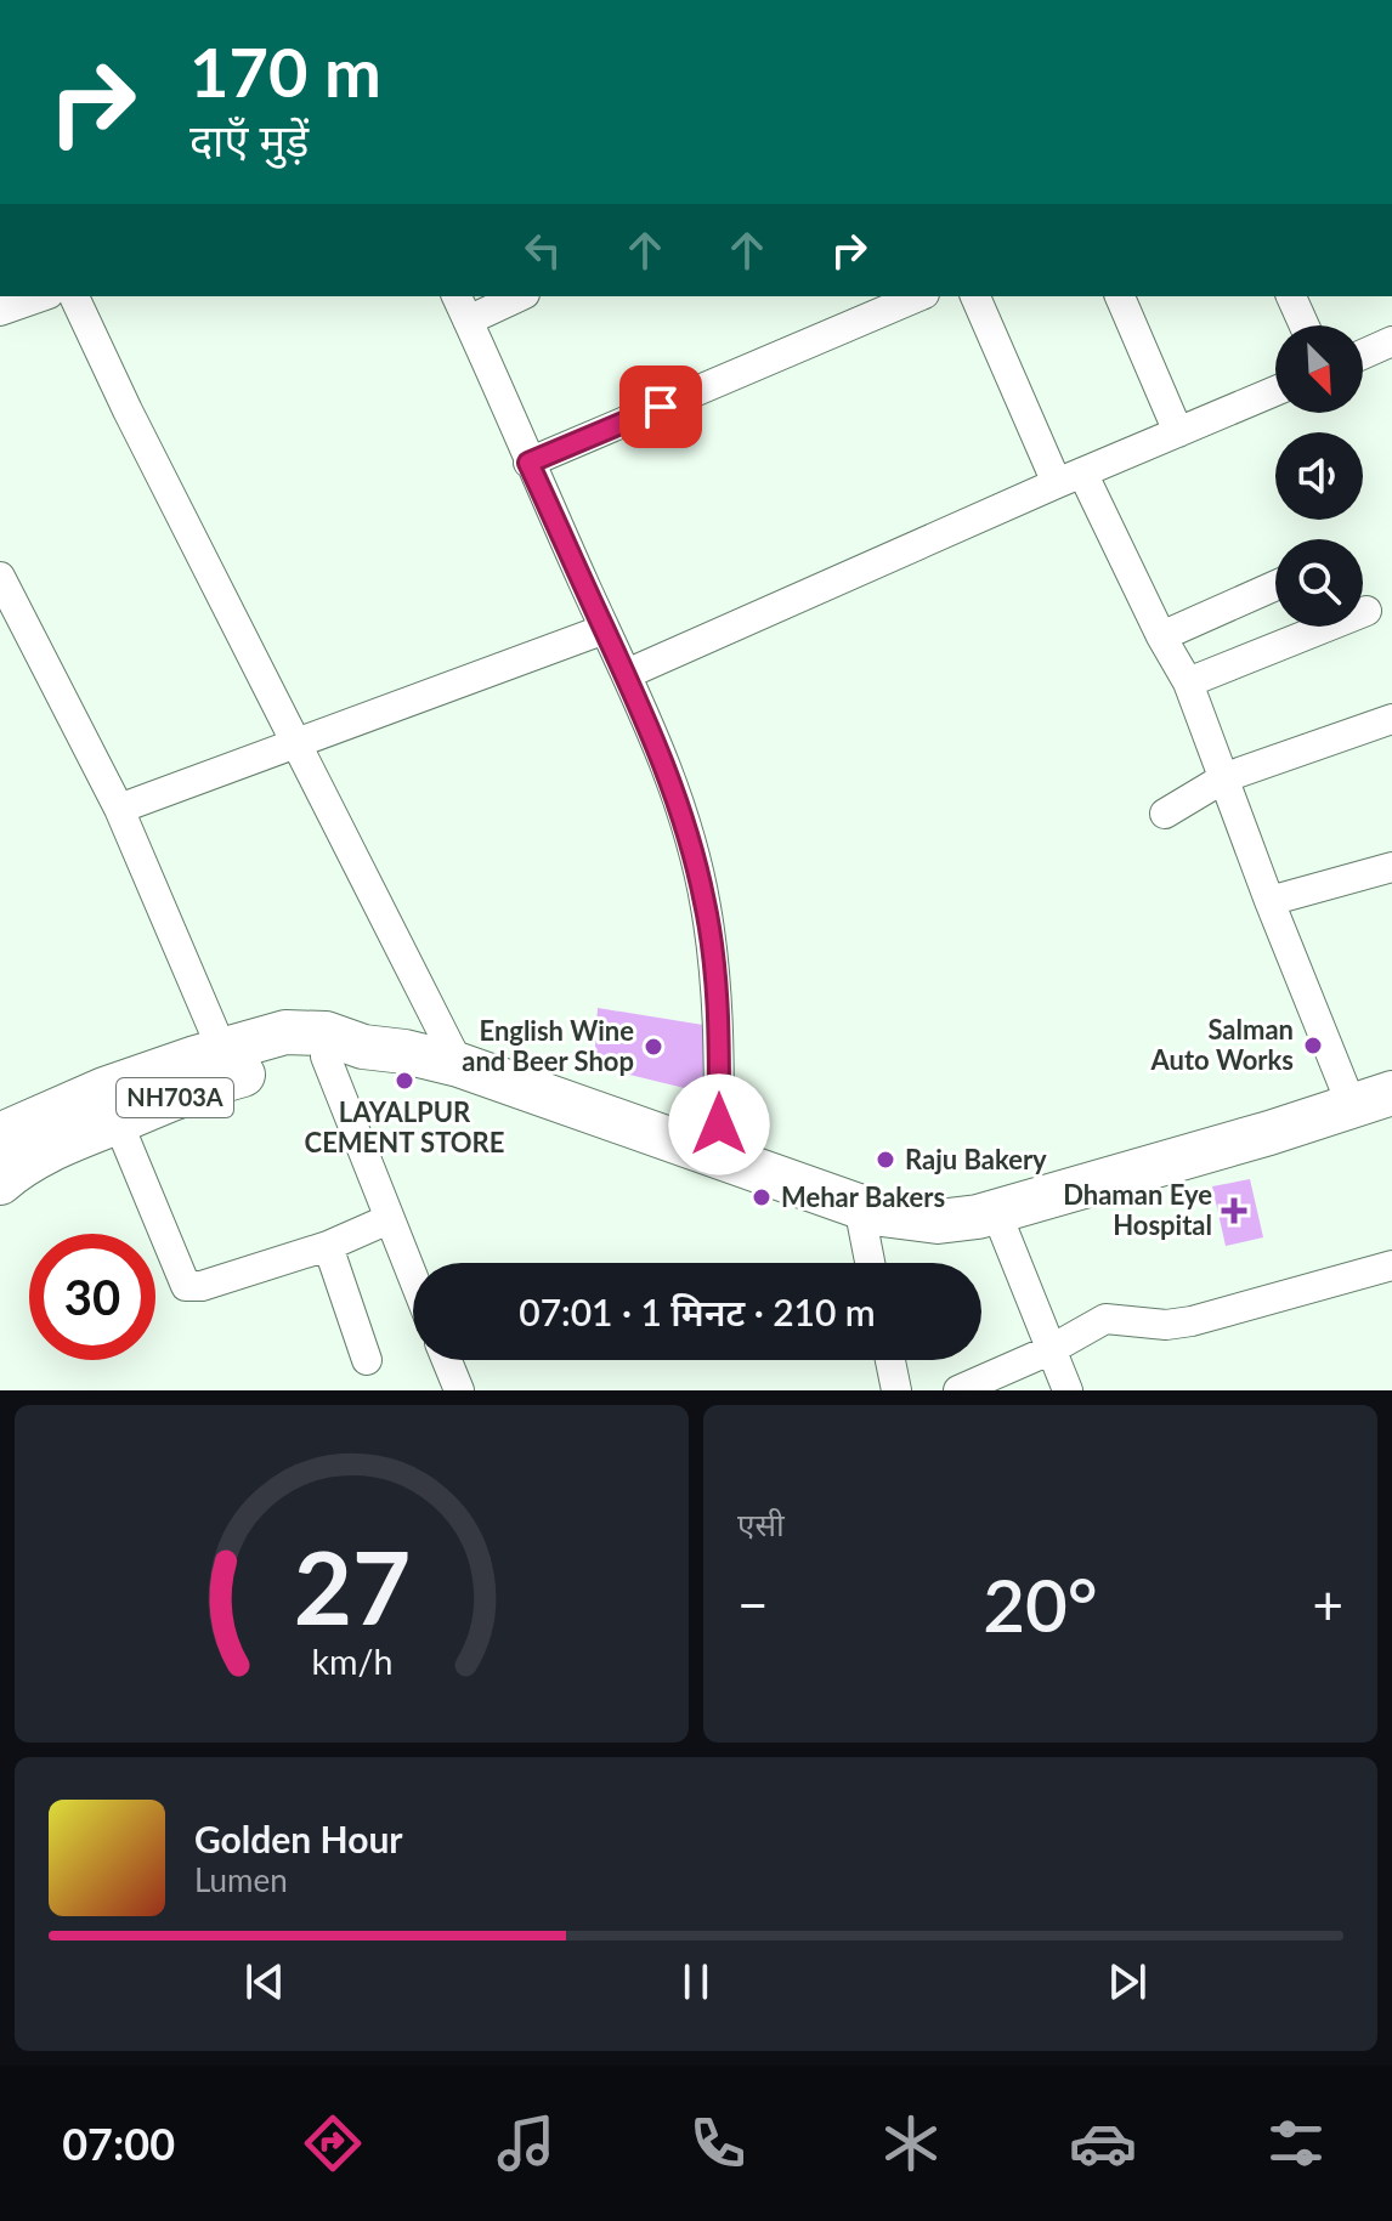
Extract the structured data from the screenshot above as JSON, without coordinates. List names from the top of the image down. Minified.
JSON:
{"streets":{"highway":["NH703A"]},"places":{"other":["Salman Auto Works","English Wine and Beer Shop","LAYALPUR CEMENT STORE","Raju Bakery","Mehar Bakers"],"health":["Dhaman Eye Hospital"]},"north":"bottom right","page":{"turn":["170 m","दाएँ मुड़ें"],"limit":"30","trip":"07:01 · 1 मिनट · 210 m","tile":"एसी","heat":["−","20°","+"],"song":["Golden Hour","Lumen"],"tabs":"07:00","gauge":["27","km/h"]}}
